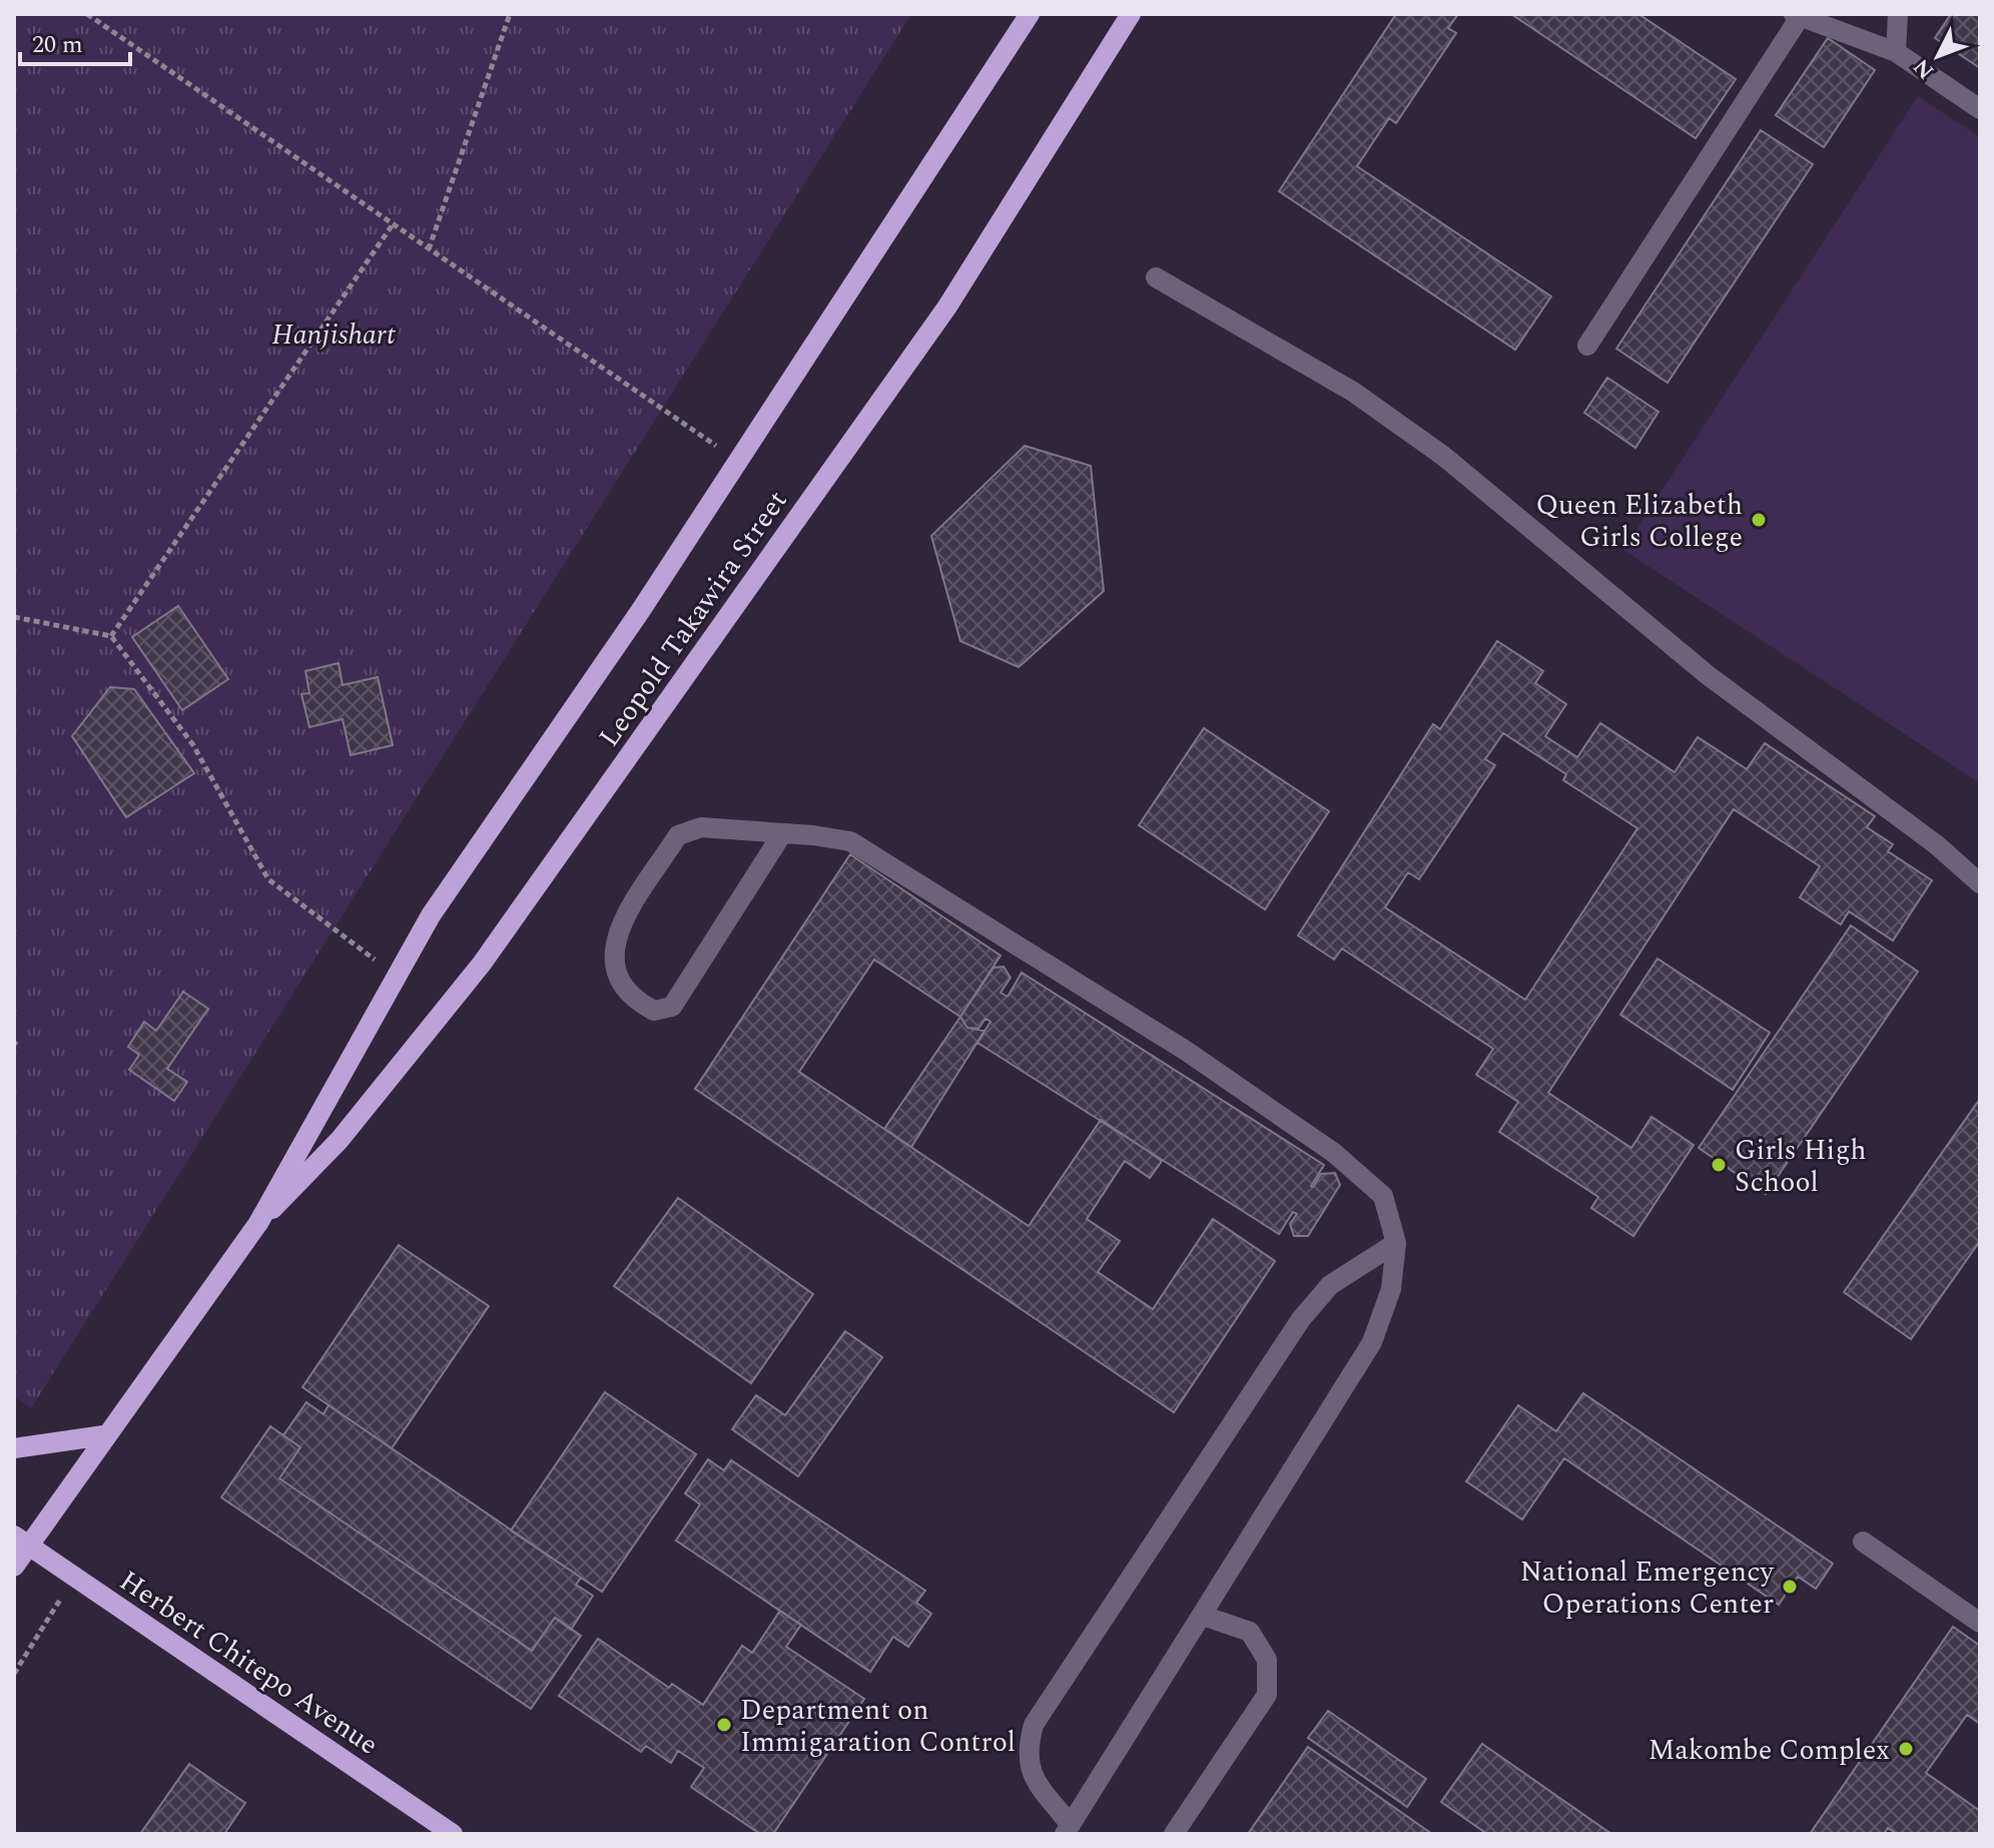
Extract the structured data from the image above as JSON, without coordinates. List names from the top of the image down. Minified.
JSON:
{"streets":{"main road":["Leopold Takawira Street","Herbert Chitepo Avenue"]},"crossings":[["Leopold Takawira Street","Herbert Chitepo Avenue"]],"parks":["Hanjishart"],"places":["Queen Elizabeth Girls College","Girls High School","National Emergency Operations Center","Department on Immigaration Control","Makombe Complex"],"scale_bar":"20 m","north":"bottom left"}
